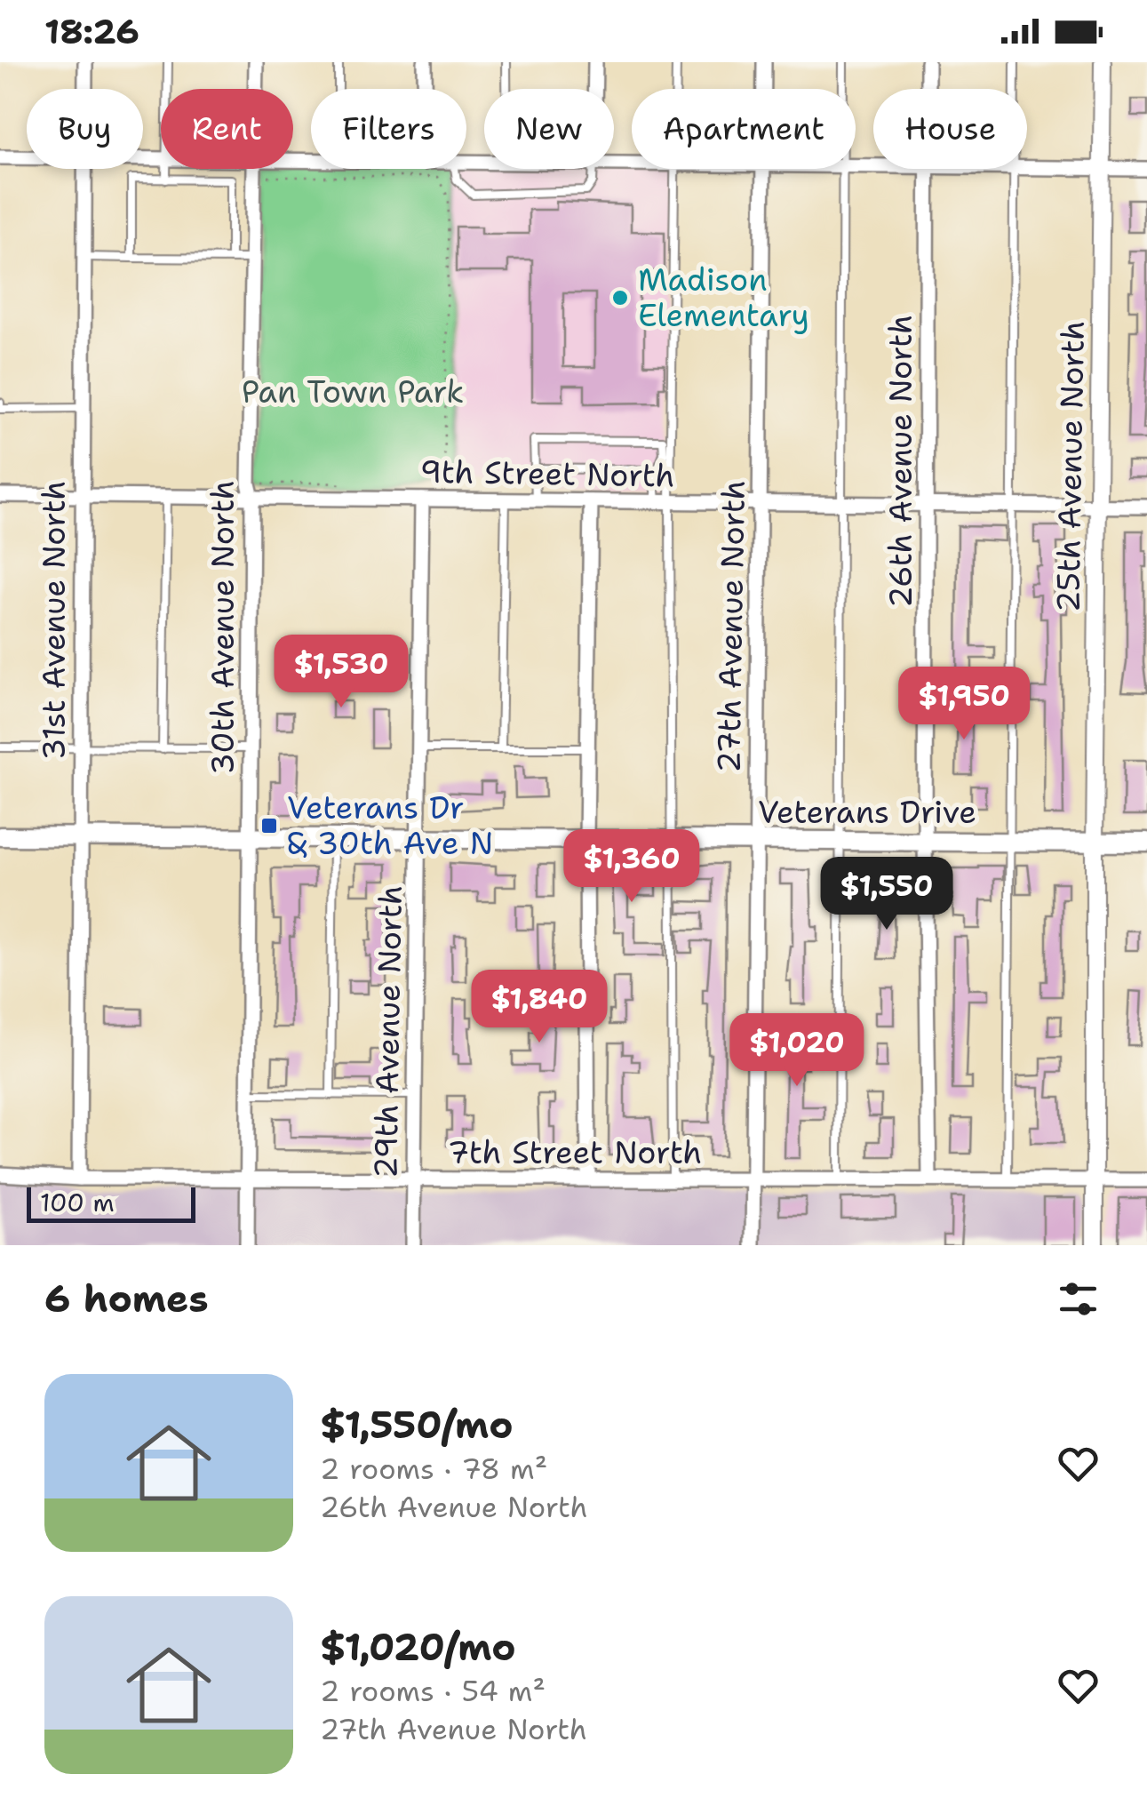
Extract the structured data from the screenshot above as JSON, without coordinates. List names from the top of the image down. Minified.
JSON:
{"streets":{"main road":["Veterans Drive"],"street":["26th Avenue North","25th Avenue North","9th Street North","31st Avenue North","27th Avenue North","30th Avenue North","29th Avenue North","7th Street North"]},"crossings":[["26th Avenue North","9th Street North"],["26th Avenue North","Veterans Drive"],["26th Avenue North","7th Street North"],["25th Avenue North","9th Street North"],["25th Avenue North","Veterans Drive"],["25th Avenue North","7th Street North"],["9th Street North","31st Avenue North"],["9th Street North","27th Avenue North"],["9th Street North","30th Avenue North"],["9th Street North","29th Avenue North"],["31st Avenue North","Veterans Drive"],["31st Avenue North","7th Street North"],["27th Avenue North","Veterans Drive"],["27th Avenue North","7th Street North"],["30th Avenue North","Veterans Drive"],["30th Avenue North","7th Street North"],["Veterans Drive","29th Avenue North"],["29th Avenue North","7th Street North"]],"parks":["Pan Town Park"],"places":{"other":["Madison Elementary"],"transit":["Veterans Dr & 30th Ave N"]},"scale_bar":"100 m","page":{"status":"18:26","chip":["Buy","Rent","Filters","New","Apartment","House"],"price":["$1,530","$1,950","$1,360","$1,550","$1,840","$1,020"],"scale":"100 m","heading":"6 homes","list":[{"name":"$1,550/mo","note":"2 rooms · 78 m² · 26th Avenue North"},{"name":"$1,020/mo","note":"2 rooms · 54 m² · 27th Avenue North"}]}}
